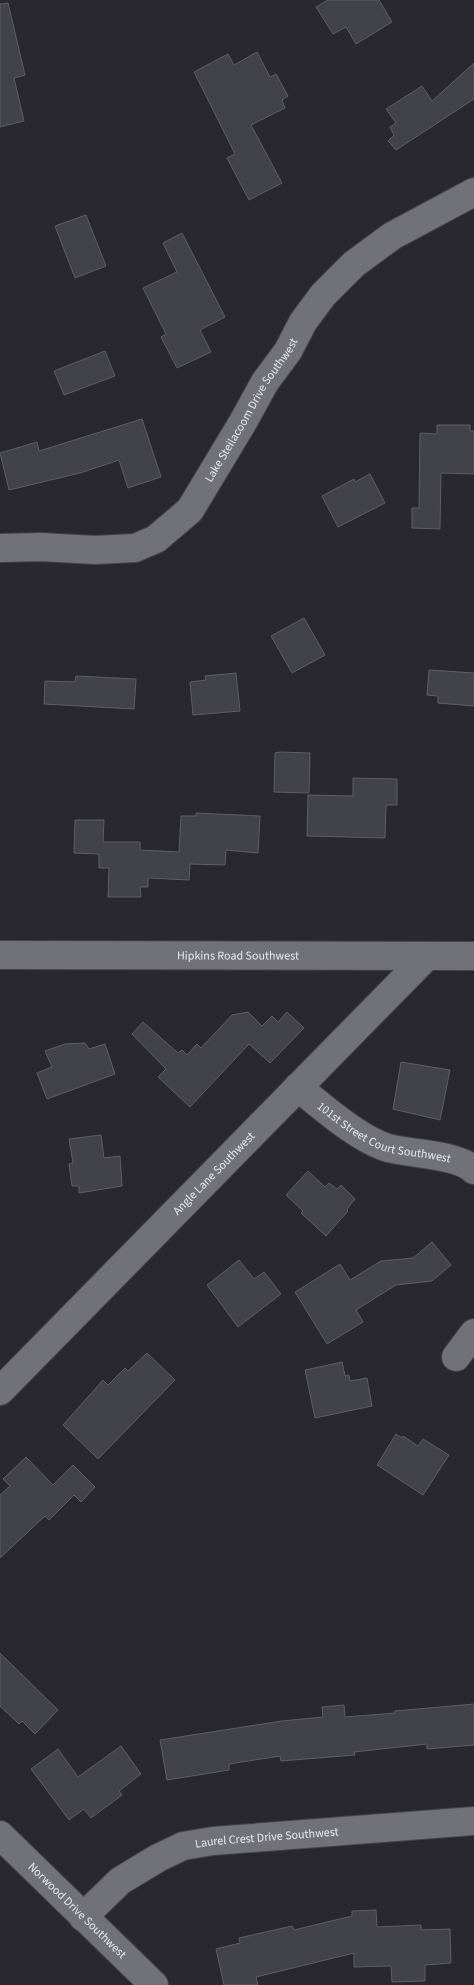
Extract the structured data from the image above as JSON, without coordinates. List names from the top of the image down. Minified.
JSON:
{"streets":{"street":["Lake Steilacoom Drive Southwest","Hipkins Road Southwest","101st Street Court Southwest","Angle Lane Southwest","Laurel Crest Drive Southwest","Norwood Drive Southwest"]},"crossings":[["Hipkins Road Southwest","Angle Lane Southwest"],["101st Street Court Southwest","Angle Lane Southwest"],["Laurel Crest Drive Southwest","Norwood Drive Southwest"]]}
